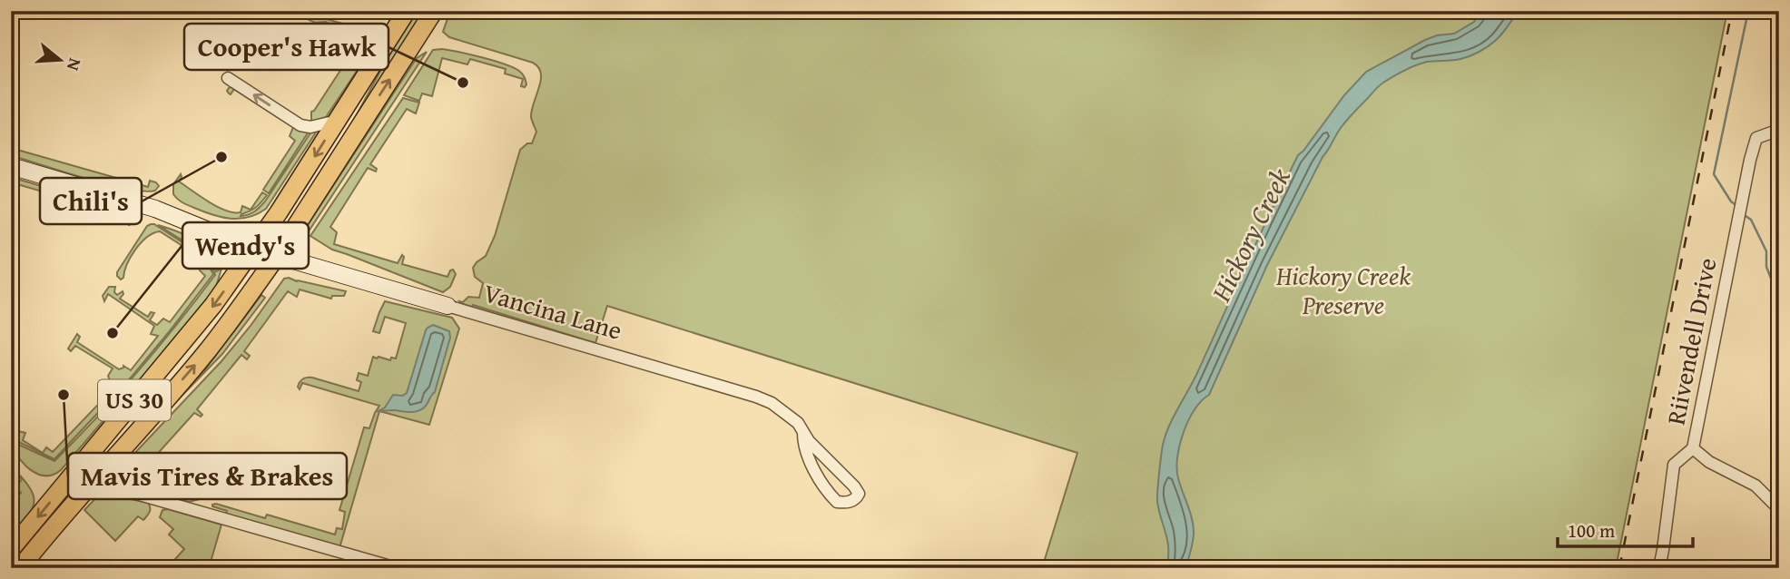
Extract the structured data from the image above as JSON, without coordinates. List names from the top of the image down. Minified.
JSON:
{"streets":{"main road":["US 30"],"street":["Vancina Lane","Riivendell Drive"]},"crossings":[["Vancina Lane","US 30"]],"water":["Hickory Creek"],"parks":["Hickory Creek Preserve"],"places":["Cooper's Hawk","Chili's","Wendy's","Mavis Tires & Brakes"],"scale_bar":"100 m","north":"right"}
